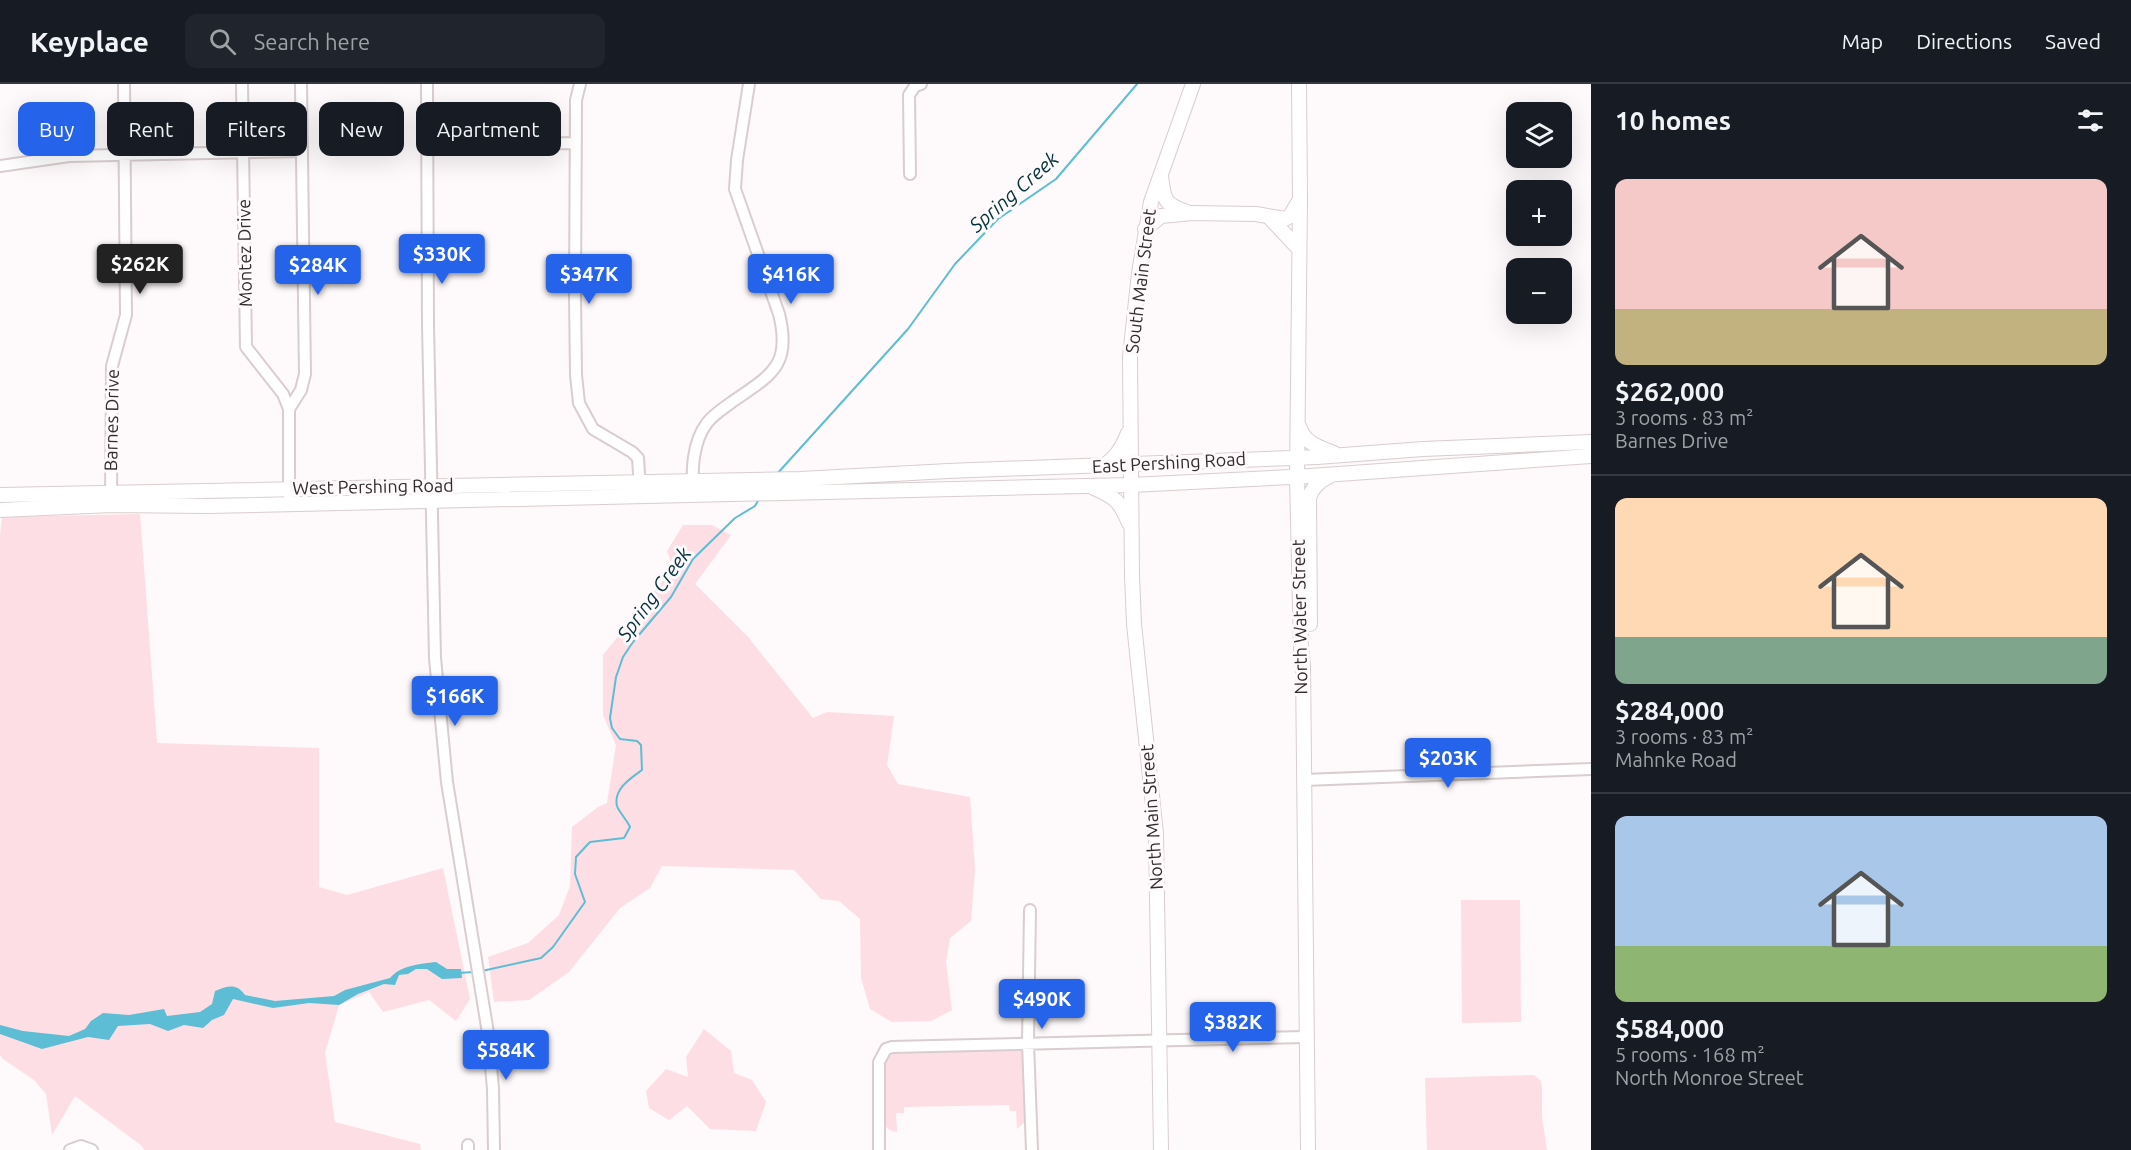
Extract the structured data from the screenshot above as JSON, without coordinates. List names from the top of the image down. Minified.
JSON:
{"streets":{"main road":["South Main Street","East Pershing Road","West Pershing Road","North Water Street","North Main Street"],"street":["Montez Drive","Barnes Drive"]},"crossings":[["South Main Street","East Pershing Road"],["South Main Street","West Pershing Road"],["South Main Street","North Main Street"],["Barnes Drive","West Pershing Road"],["East Pershing Road","West Pershing Road"],["East Pershing Road","North Water Street"],["West Pershing Road","North Water Street"],["West Pershing Road","North Main Street"]],"water":["Spring Creek"],"page":{"header":"Keyplace","search":"Search here","nav":["Map","Directions","Saved"],"heading":"10 homes","map_buttons":["+","−"],"chip":["Buy","Rent","Filters","New","Apartment"],"list":[{"name":"$262,000","note":"3 rooms · 83 m² · Barnes Drive"},{"name":"$284,000","note":"3 rooms · 83 m² · Mahnke Road"},{"name":"$584,000","note":"5 rooms · 168 m² · North Monroe Street"}],"price":["$330K","$262K","$284K","$347K","$416K","$166K","$203K","$490K","$382K","$584K"]}}
